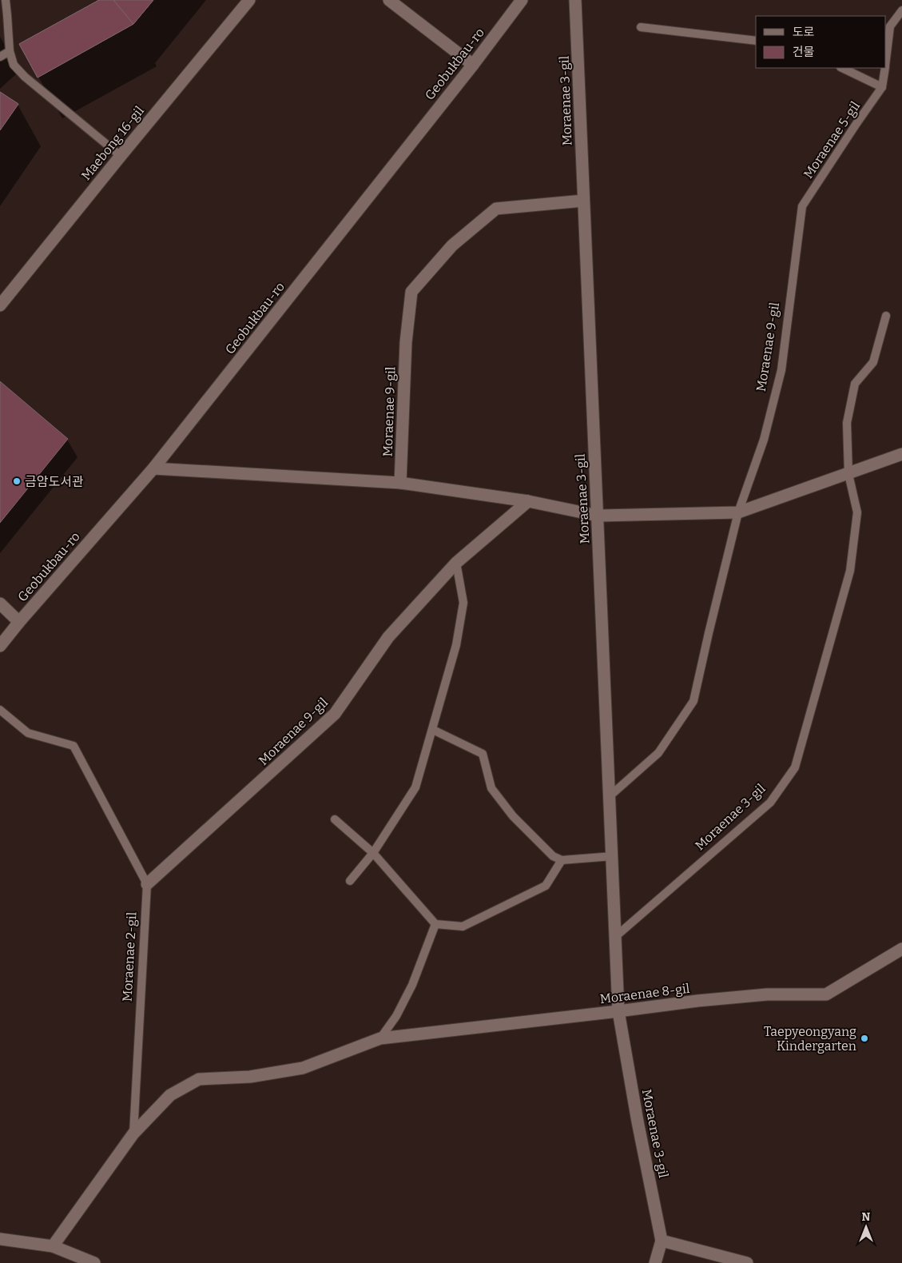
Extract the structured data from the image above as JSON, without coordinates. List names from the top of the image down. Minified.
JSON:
{"streets":{"street":["Geobukbau-ro","Moraenae 3-gil","Maebong 16-gil","Moraenae 9-gil","Moraenae 8-gil"],"lane":["Moraenae 5-gil","Moraenae 2-gil"]},"crossings":[["Moraenae 3-gil","Moraenae 9-gil"],["Moraenae 3-gil","Moraenae 8-gil"],["Moraenae 5-gil","Moraenae 9-gil"],["Moraenae 9-gil","Moraenae 2-gil"],["Moraenae 2-gil","Moraenae 8-gil"]],"places":["금암도서관","Taepyeongyang Kindergarten"],"legend":["도로","건물"],"north":"top"}
